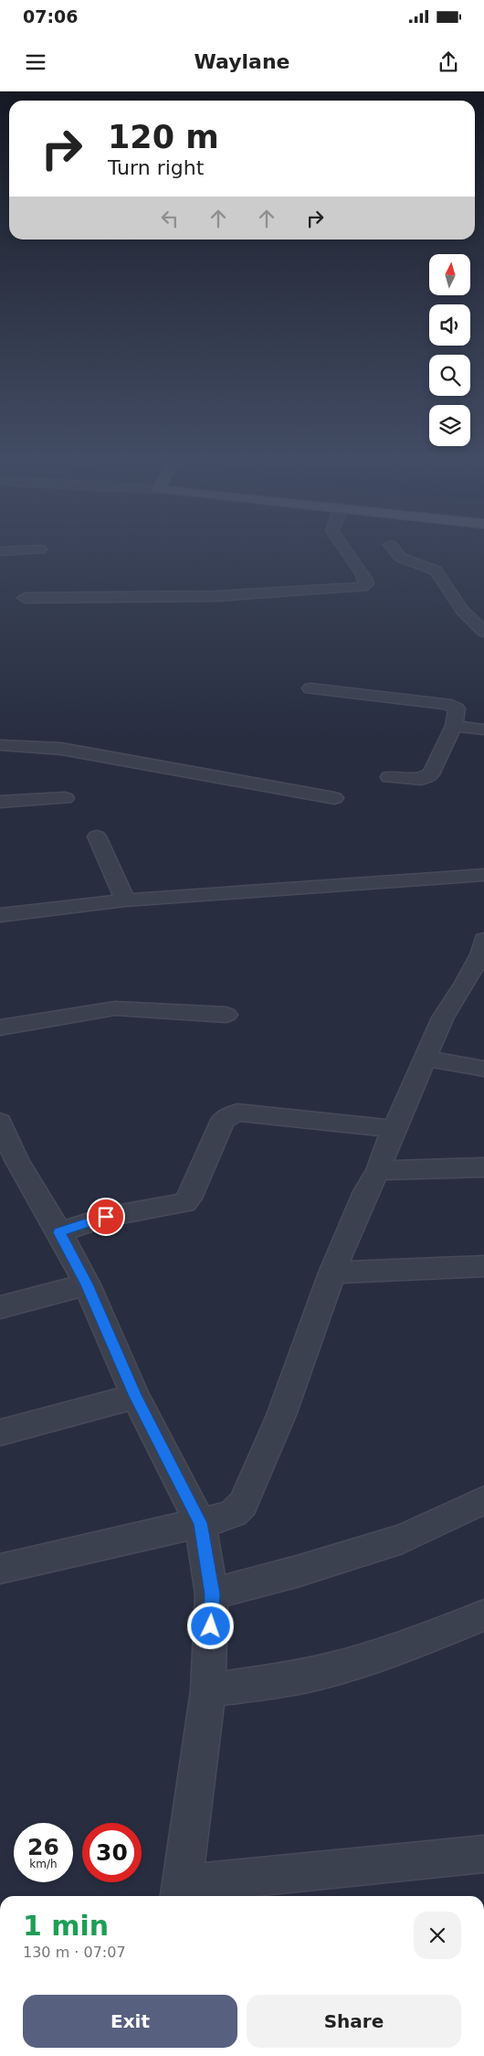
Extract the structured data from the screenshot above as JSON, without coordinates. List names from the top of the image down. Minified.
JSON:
{"north":"top","page":{"status":"07:06","header":"Waylane","turn":["120 m","Turn right"],"speed":"26 km/h","limit":"30","heading":["1 min","130 m · 07:07"],"buttons":["Exit","Share"]}}
